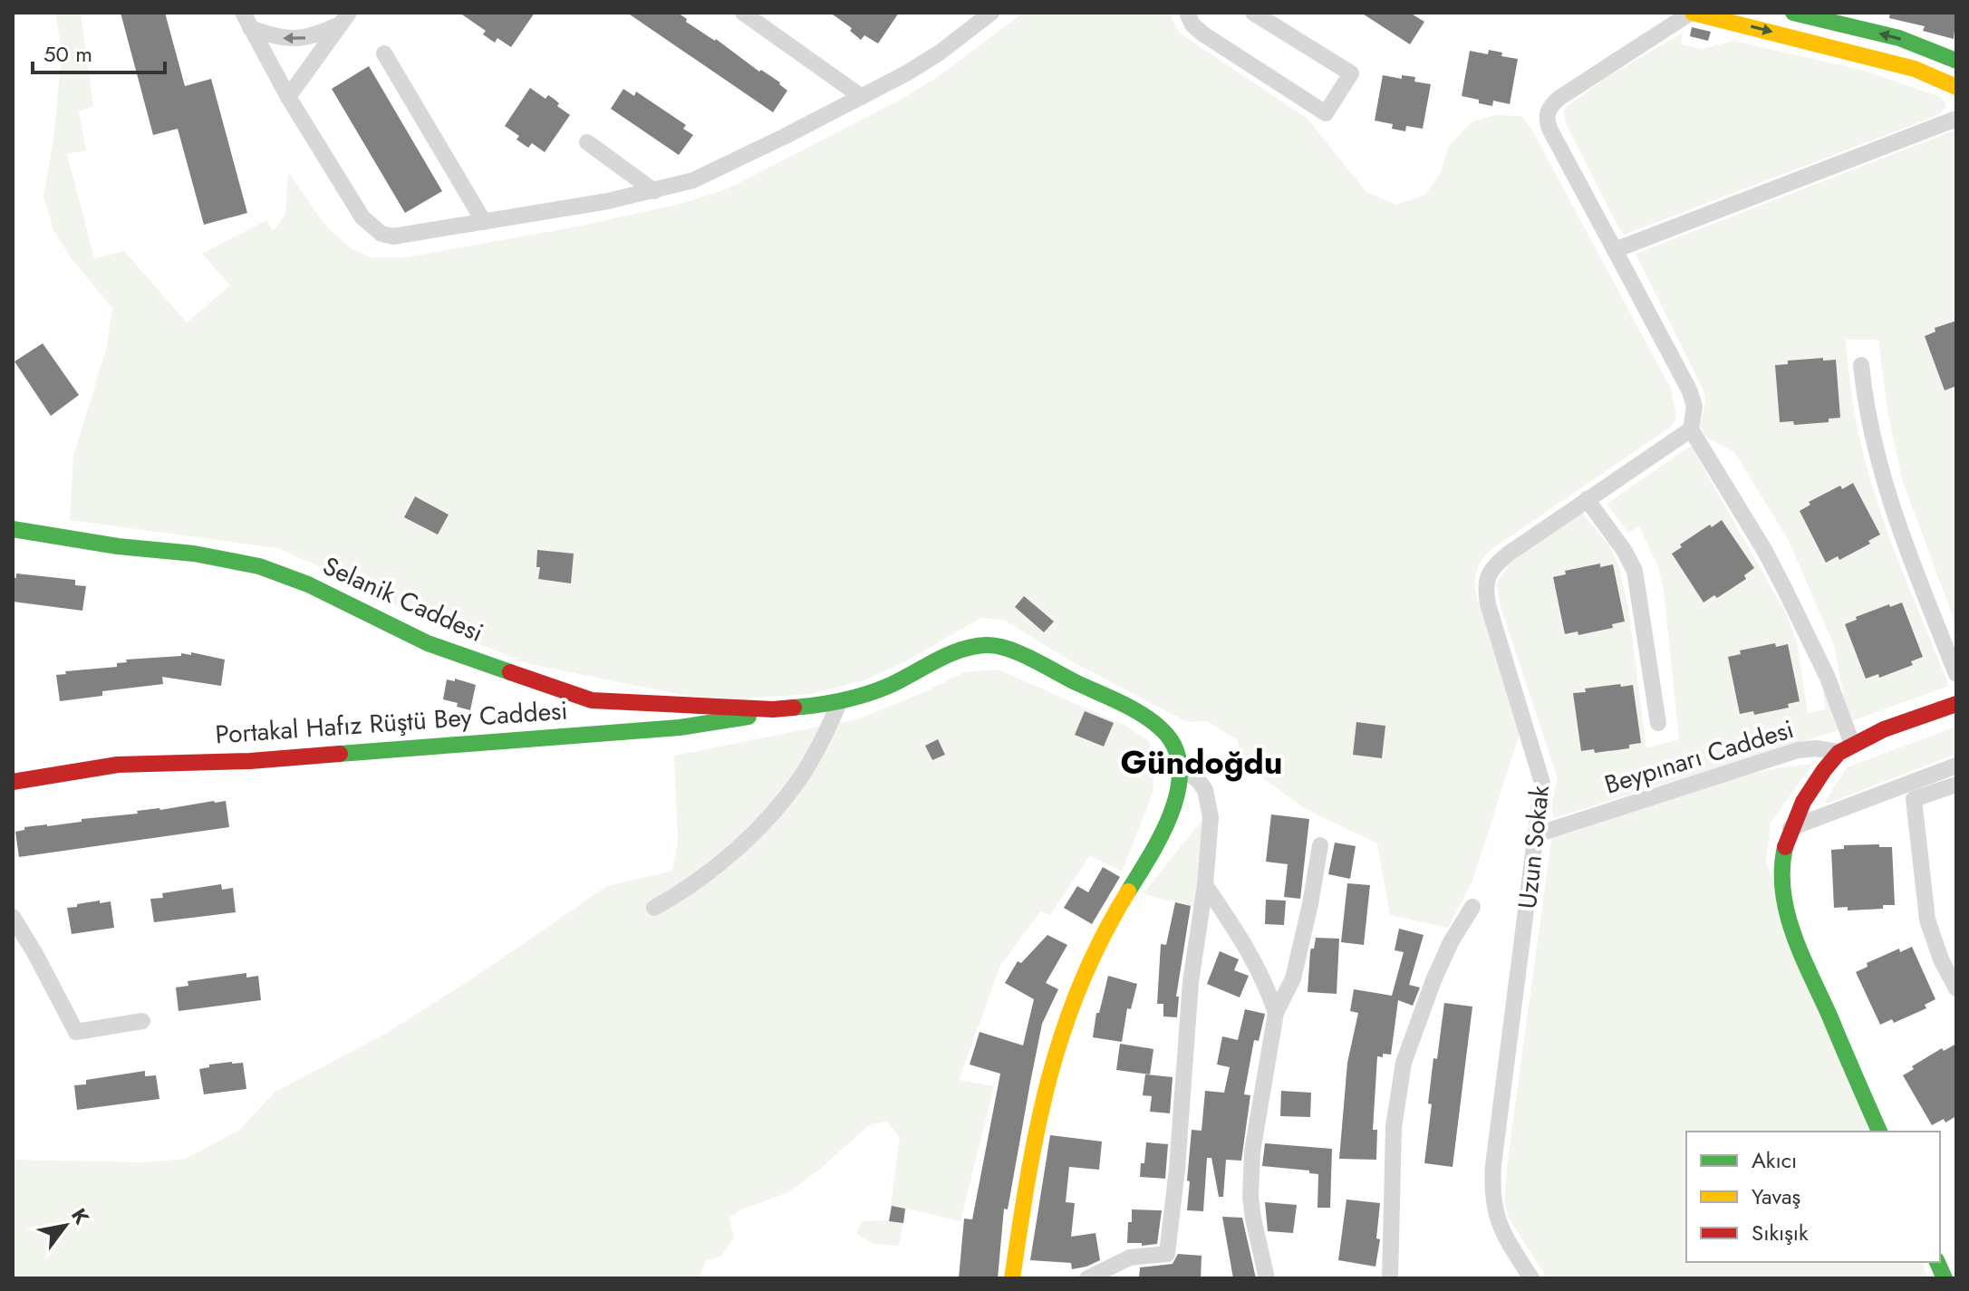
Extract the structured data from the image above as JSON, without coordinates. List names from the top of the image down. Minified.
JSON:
{"streets":{"main road":["Selanik Caddesi","Portakal Hafız Rüştü Bey Caddesi","Beypınarı Caddesi"],"street":["Uzun Sokak"]},"crossings":[["Selanik Caddesi","Portakal Hafız Rüştü Bey Caddesi"],["Beypınarı Caddesi","Uzun Sokak"]],"districts":["Gündoğdu"],"legend":["Akıcı","Yavaş","Sıkışık"],"scale_bar":"50 m","north":"top right"}
